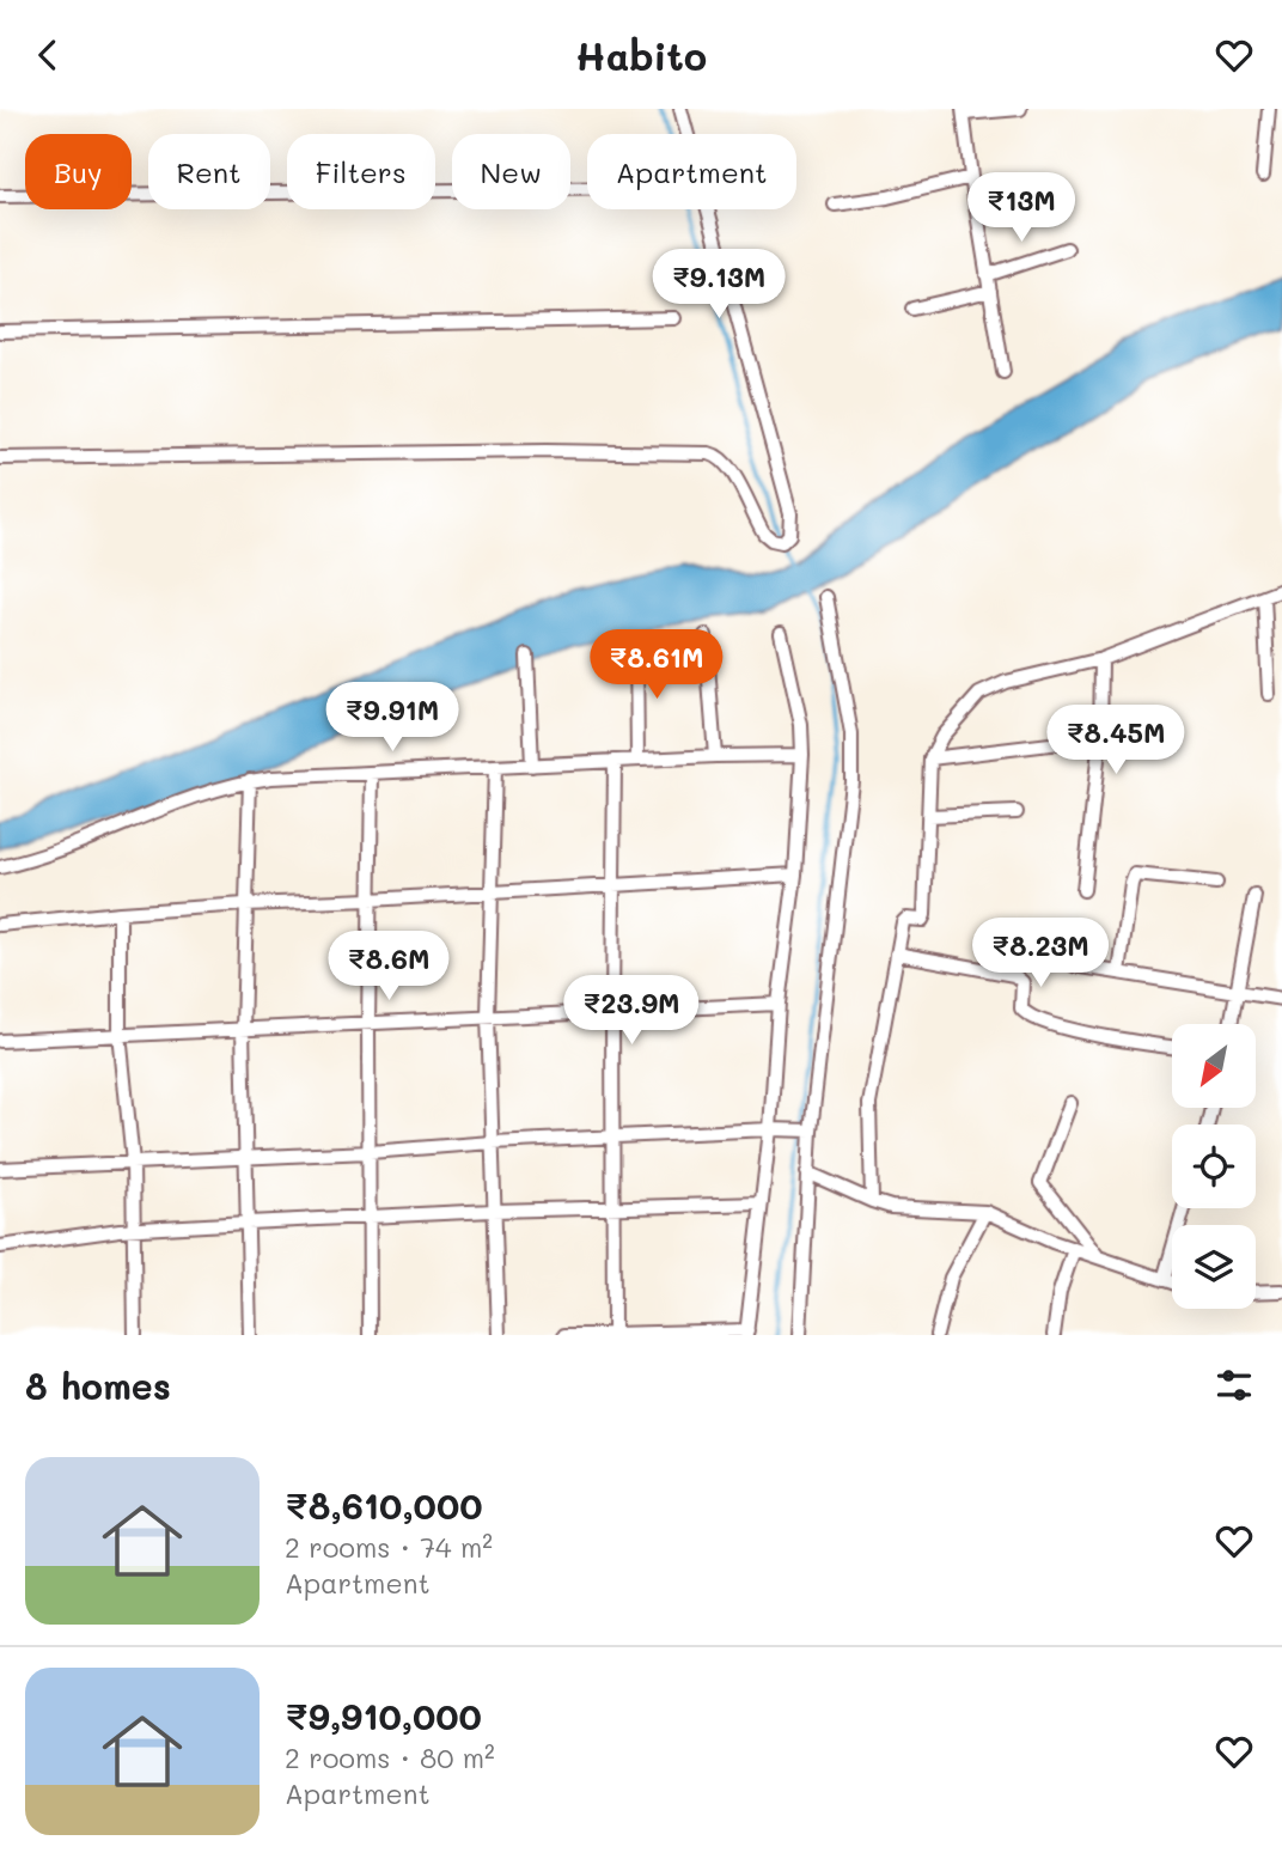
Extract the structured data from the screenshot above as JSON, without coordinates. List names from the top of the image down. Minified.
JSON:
{"north":"bottom left","page":{"header":"Habito","chip":["Buy","Rent","Filters","New","Apartment"],"price":["₹13M","₹9.13M","₹8.61M","₹9.91M","₹8.45M","₹8.23M","₹8.6M","₹23.9M"],"heading":"8 homes","list":[{"name":"₹8,610,000","note":"2 rooms · 74 m² · Apartment"},{"name":"₹9,910,000","note":"2 rooms · 80 m² · Apartment"}]}}
